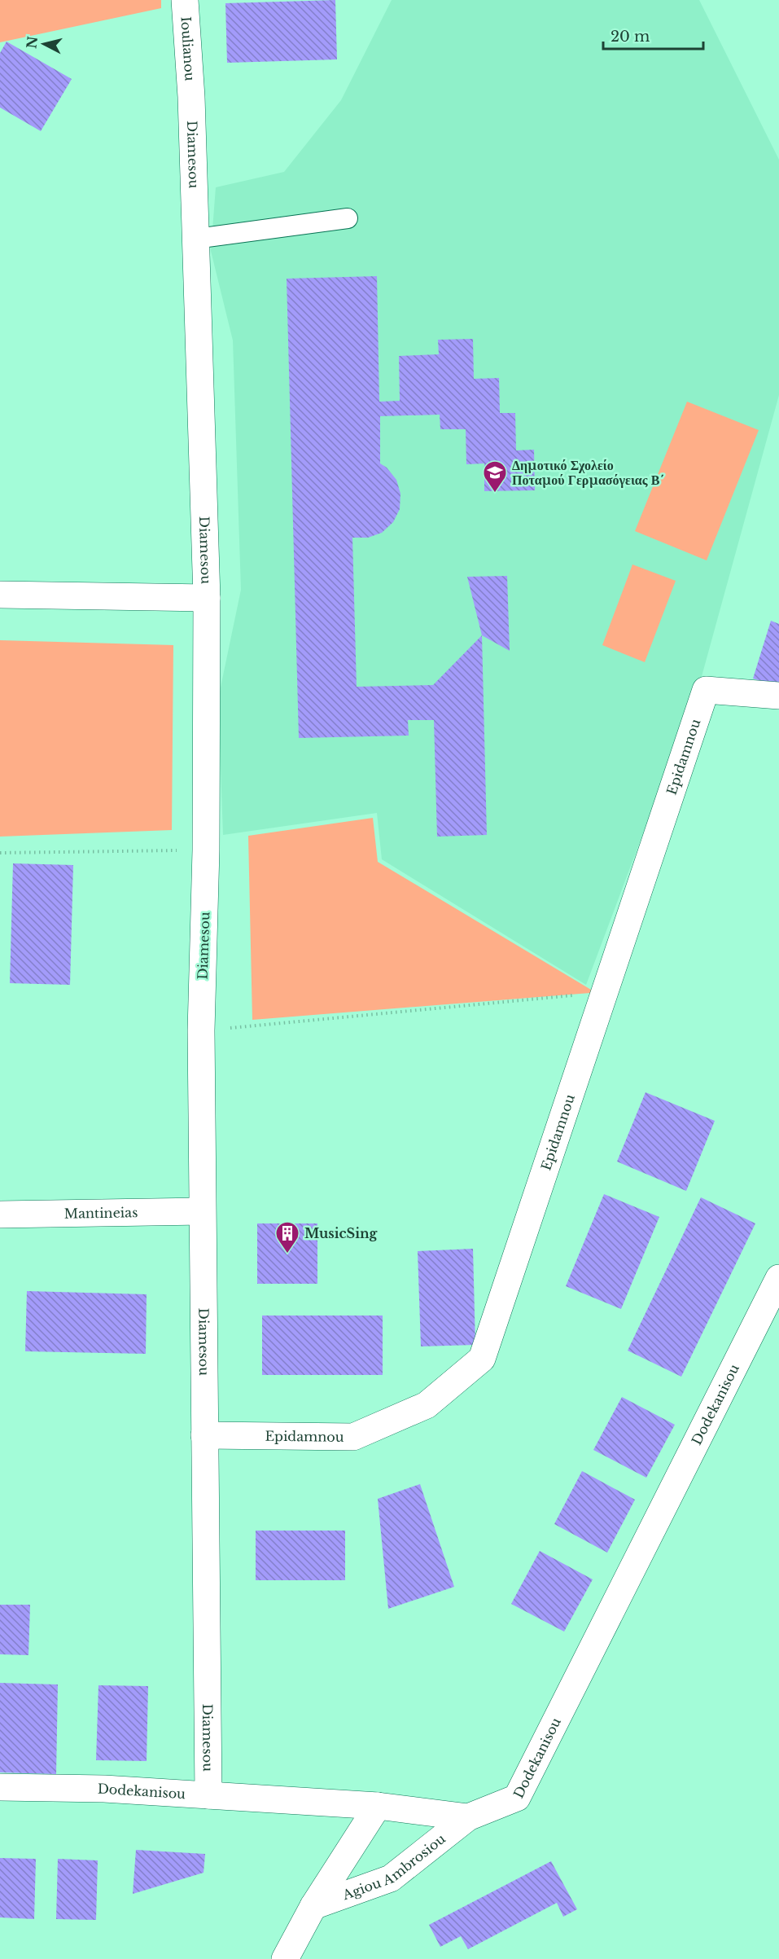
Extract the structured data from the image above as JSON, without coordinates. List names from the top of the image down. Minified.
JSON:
{"streets":{"street":["Ioulianou","Diamesou","Epidamnou","Mantineias","Dodekanisou","Agiou Ambrosiou"]},"crossings":[["Ioulianou","Diamesou"],["Diamesou","Epidamnou"],["Diamesou","Mantineias"],["Diamesou","Dodekanisou"],["Dodekanisou","Agiou Ambrosiou"]],"places":{"school or university":["Δημοτικό Σχολείο Ποταμού Γερμασόγειας Β΄"],"building":["MusicSing"]},"scale_bar":"20 m","north":"left"}
